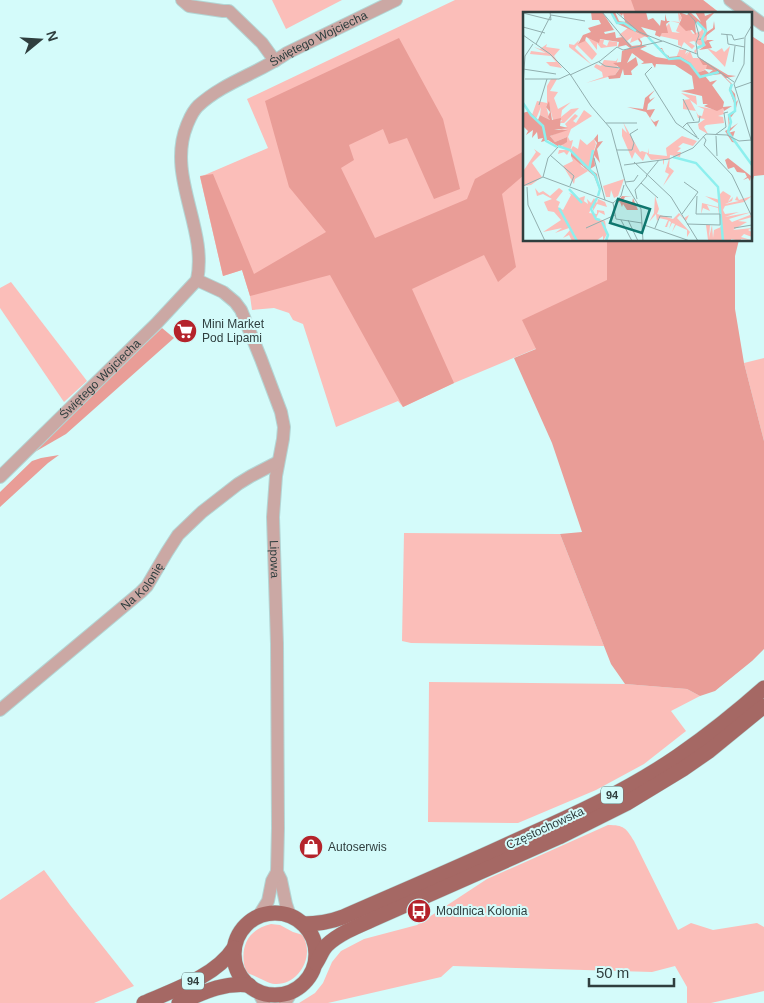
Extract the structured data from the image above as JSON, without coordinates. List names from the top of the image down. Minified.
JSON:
{"streets":{"main road":["94","Częstochowska"],"street":["Świętego Wojciecha","Lipowa","Na Kolonię"]},"crossings":[["Świętego Wojciecha","Lipowa"],["Lipowa","Na Kolonię"],["Lipowa","94"],["Lipowa","Częstochowska"],["94","Częstochowska"]],"places":{"supermarket":["Mini Market Pod Lipami"],"shop":["Autoserwis"],"bus stop":["Modlnica Kolonia"]},"scale_bar":"50 m","north":"right"}
